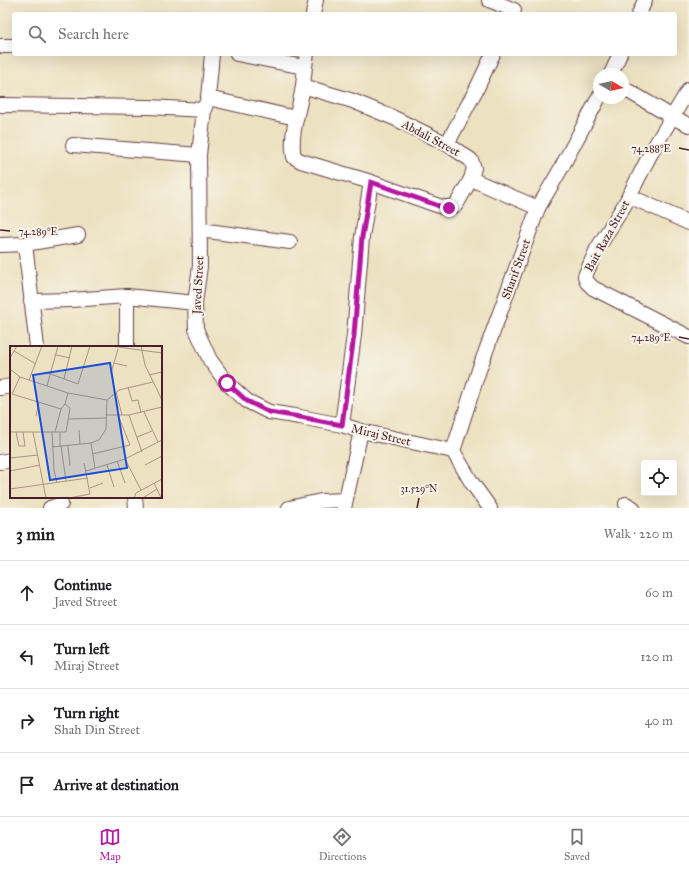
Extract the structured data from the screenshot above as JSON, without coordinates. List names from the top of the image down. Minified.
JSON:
{"streets":{"street":["Abdali Street","Bait Raza Street","Sharif Street","Javed Street","Miraj Street"]},"crossings":[["Sharif Street","Miraj Street"],["Javed Street","Miraj Street"]],"north":"right","page":{"search":"Search here","heading":["3 min","Walk · 220 m"],"list":[["Continue","Javed Street","60 m"],["Turn left","Miraj Street","120 m"],["Turn right","Shah Din Street","40 m"],"Arrive at destination"],"nav":["Map","Directions","Saved"]},"coordinates":["74.288°E","74.289°E","31.529°N"]}
